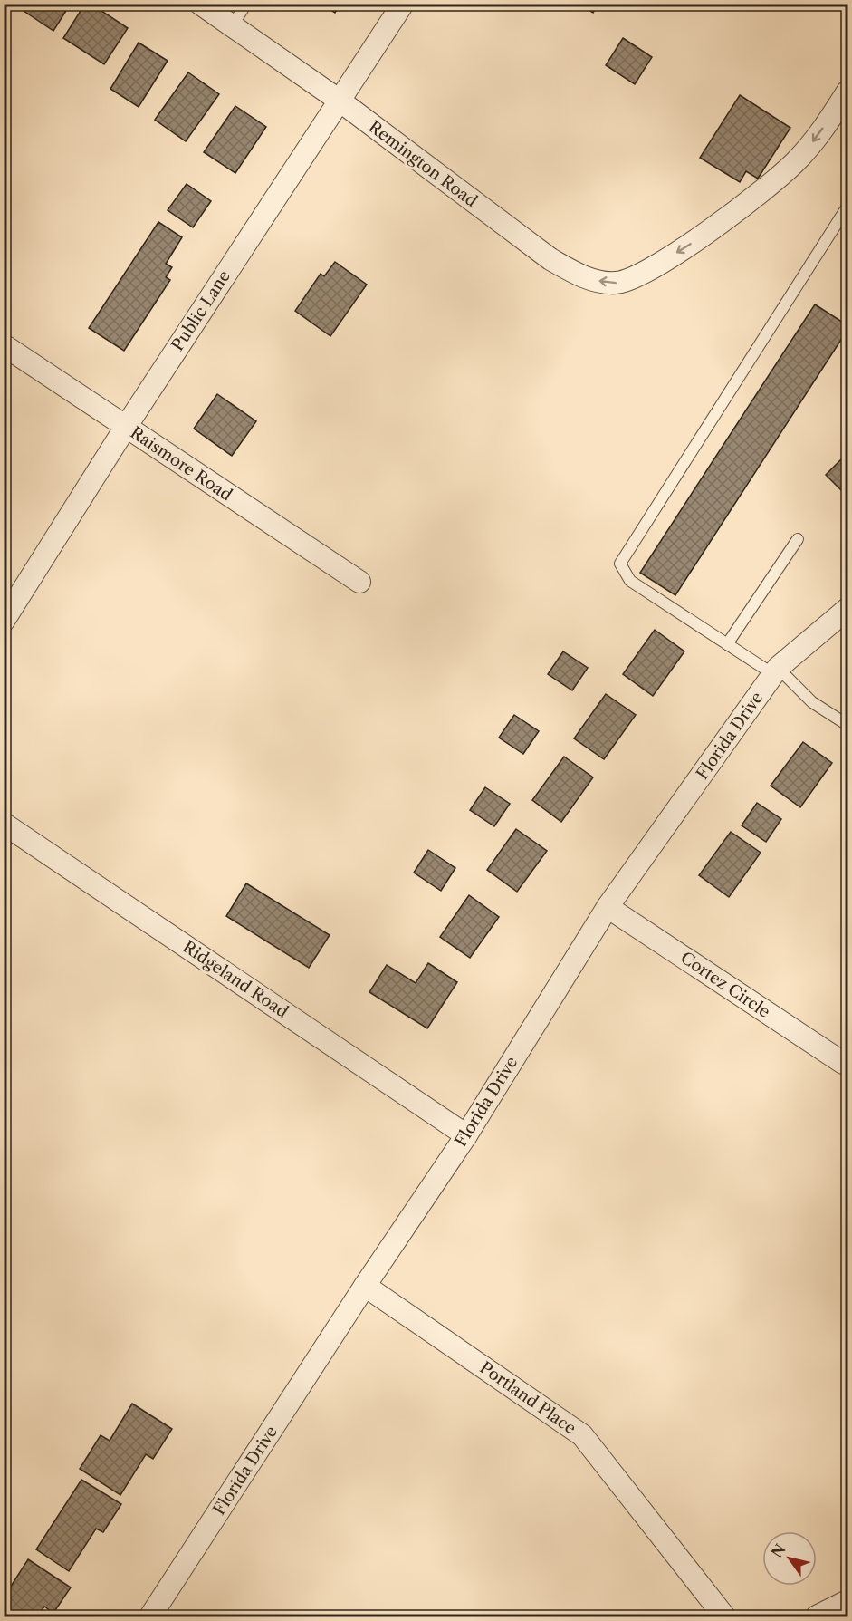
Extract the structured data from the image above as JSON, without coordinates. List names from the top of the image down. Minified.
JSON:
{"streets":{"street":["Remington Road","Public Lane","Raismore Road","Florida Drive","Ridgeland Road","Cortez Circle","Portland Place"]},"crossings":[["Remington Road","Public Lane"],["Public Lane","Raismore Road"],["Florida Drive","Ridgeland Road"],["Florida Drive","Cortez Circle"],["Florida Drive","Portland Place"]],"north":"top left"}
